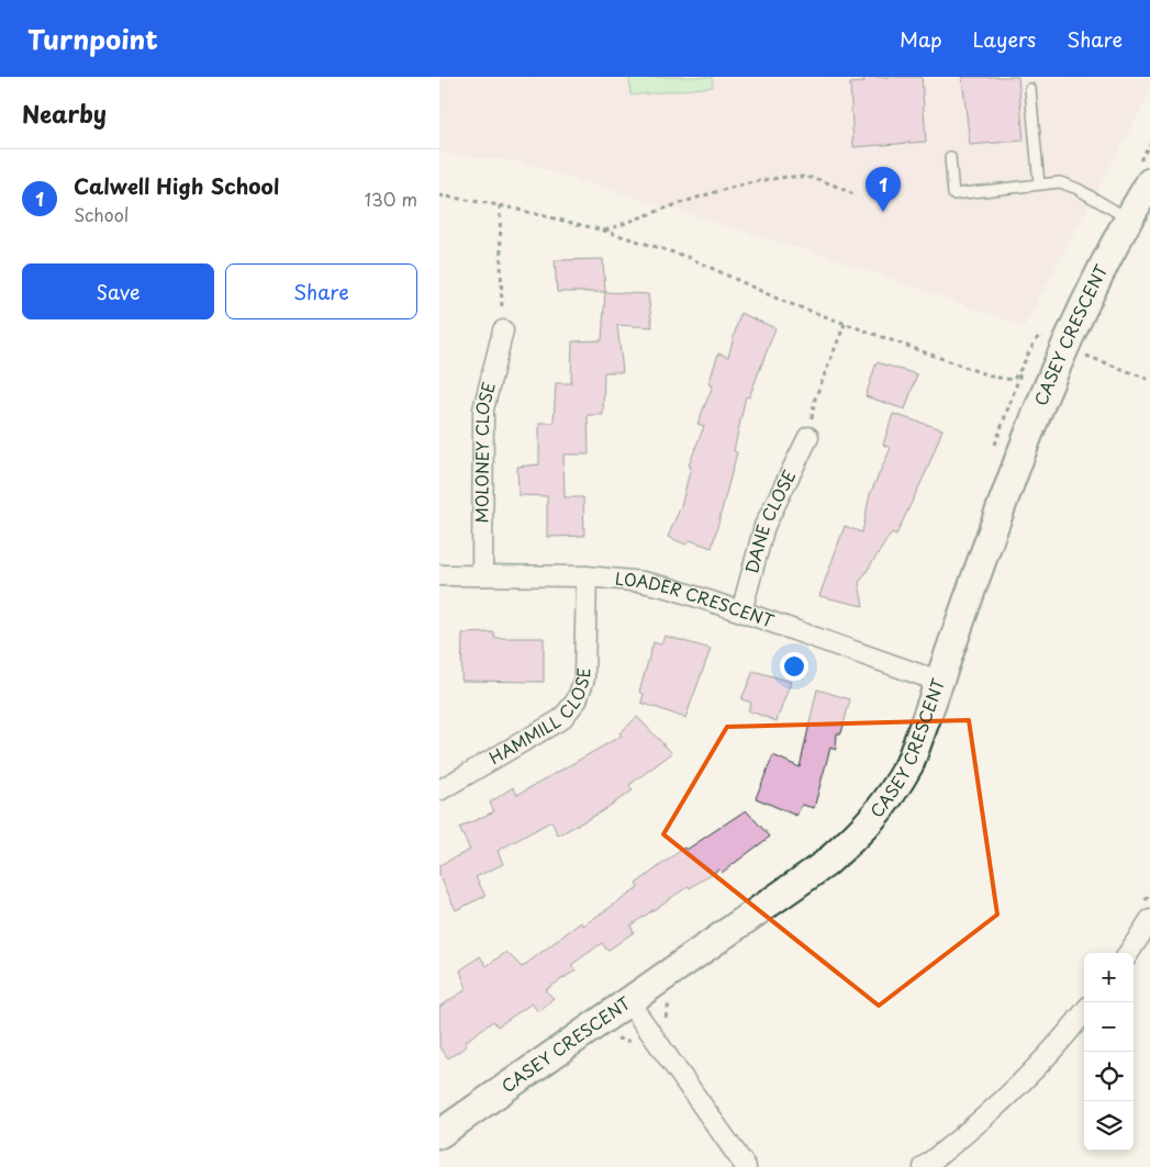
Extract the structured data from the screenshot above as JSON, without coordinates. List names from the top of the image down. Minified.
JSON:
{"streets":{"street":["CASEY CRESCENT","MOLONEY CLOSE","DANE CLOSE","LOADER CRESCENT","HAMMILL CLOSE"]},"crossings":[["CASEY CRESCENT","LOADER CRESCENT"],["MOLONEY CLOSE","LOADER CRESCENT"],["DANE CLOSE","LOADER CRESCENT"],["LOADER CRESCENT","HAMMILL CLOSE"]],"page":{"header":"Turnpoint","nav":["Map","Layers","Share"],"heading":"Nearby","list":[{"mark":"1","name":"Calwell High School","note":"School","value":"130 m"}],"pins":"1","buttons":["Save","Share"],"map_buttons":["+","−"]}}
